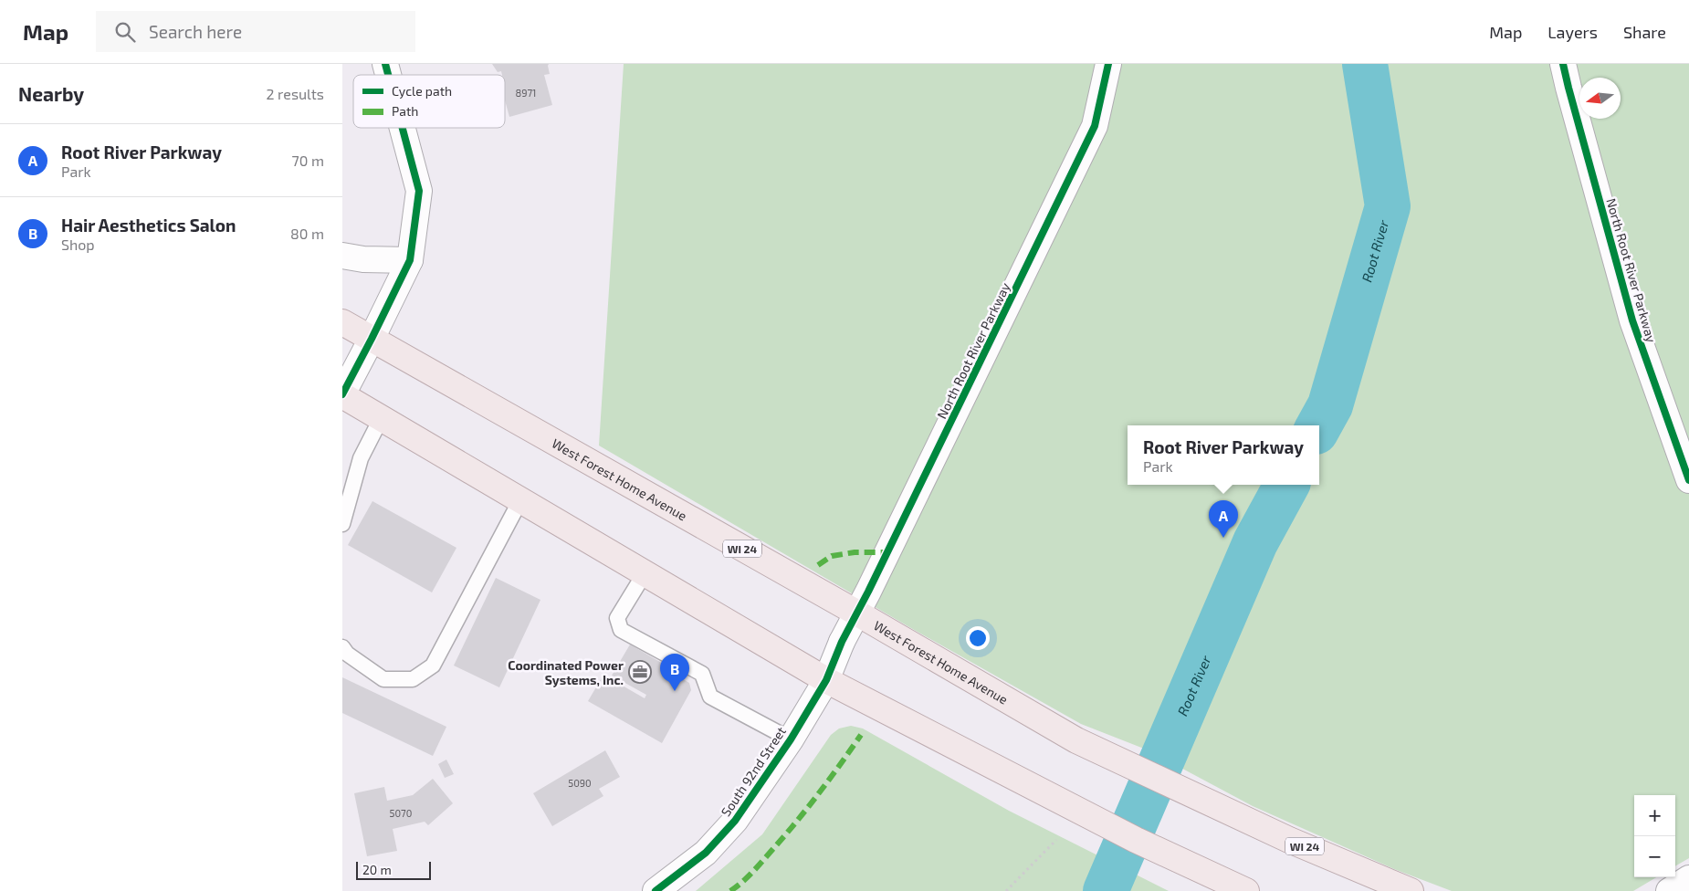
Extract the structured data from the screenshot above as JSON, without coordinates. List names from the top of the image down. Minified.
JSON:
{"streets":{"main road":["West Forest Home Avenue","WI 24"],"street":["North Root River Parkway","South 92nd Street"]},"crossings":[["North Root River Parkway","West Forest Home Avenue"],["North Root River Parkway","South 92nd Street"]],"water":["Root River"],"places":{"office":["Coordinated Power Systems, Inc."]},"house_numbers":["8971","5090","5070"],"legend":["Cycle path","Path"],"scale_bar":"20 m","north":"left","page":{"header":"Map","search":"Search here","nav":["Map","Layers","Share"],"heading":["Nearby","2 results"],"list":[{"mark":"A","name":"Root River Parkway","note":"Park","value":"70 m"},{"mark":"B","name":"Hair Aesthetics Salon","note":"Shop","value":"80 m"}],"popup":["Root River Parkway","Park"],"pins":["A","B"],"map_buttons":["+","−"],"scale":"20 m"}}
